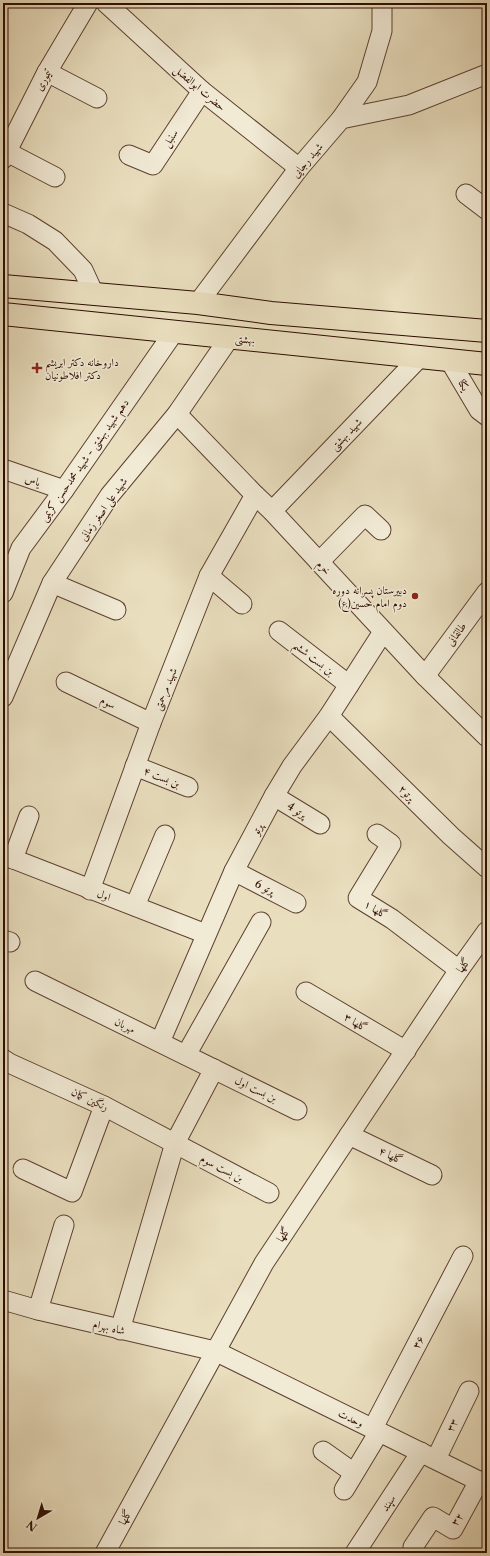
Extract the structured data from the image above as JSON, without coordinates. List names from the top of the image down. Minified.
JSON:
{"streets":{"main road":["بهشتی"],"street":["تیموری","حضرت ابوالفضل","سنبل","شهید رجایی","یکتا","شهید بهشتی","دهم شهید بهشتی - شهید محمدحسن کریمی","یاس","شهید علی اصغر زمانی","خرم","طالقانی","بن بست ششم","شهید مرحمتی","سوم","بن بست ۴","پرتو۲","پرتو 4","پرتو","پرتو 6","اول","گلها ۱","گلها","گلها ۳","مهربان","بن بست اول","رنگین کمان","گلها ۴","بن بست سوم","شاه بهرام","۳۶","وحدت","۳۳","سپند","۳۲"]},"crossings":[["حضرت ابوالفضل","سنبل"],["حضرت ابوالفضل","شهید رجایی"],["بهشتی","یکتا"],["بهشتی","شهید بهشتی"],["بهشتی","دهم شهید بهشتی - شهید محمدحسن کریمی"],["بهشتی","شهید علی اصغر زمانی"],["شهید بهشتی","خرم"],["دهم شهید بهشتی - شهید محمدحسن کریمی","یاس"],["شهید علی اصغر زمانی","خرم"],["خرم","طالقانی"],["خرم","شهید مرحمتی"],["خرم","پرتو"],["بن بست ششم","پرتو"],["شهید مرحمتی","سوم"],["شهید مرحمتی","بن بست ۴"],["شهید مرحمتی","اول"],["پرتو۲","پرتو"],["پرتو 4","پرتو"],["پرتو","پرتو 6"],["پرتو","اول"],["پرتو","مهربان"],["گلها ۱","گلها"],["گلها","گلها ۳"],["گلها","گلها ۴"],["گلها","شاه بهرام"],["گلها","وحدت"],["مهربان","بن بست اول"],["رنگین کمان","بن بست سوم"],["شاه بهرام","وحدت"],["۳۶","وحدت"],["وحدت","۳۳"],["وحدت","سپند"],["وحدت","۳۲"],["۳۳","سپند"]],"places":{"health":["داروخانه دکتر ابریشم دکتر افلاطونیان"],"other":["دبیرستان پسرانه دوره دوم امام حسین(ع)"]},"north":"bottom left"}
